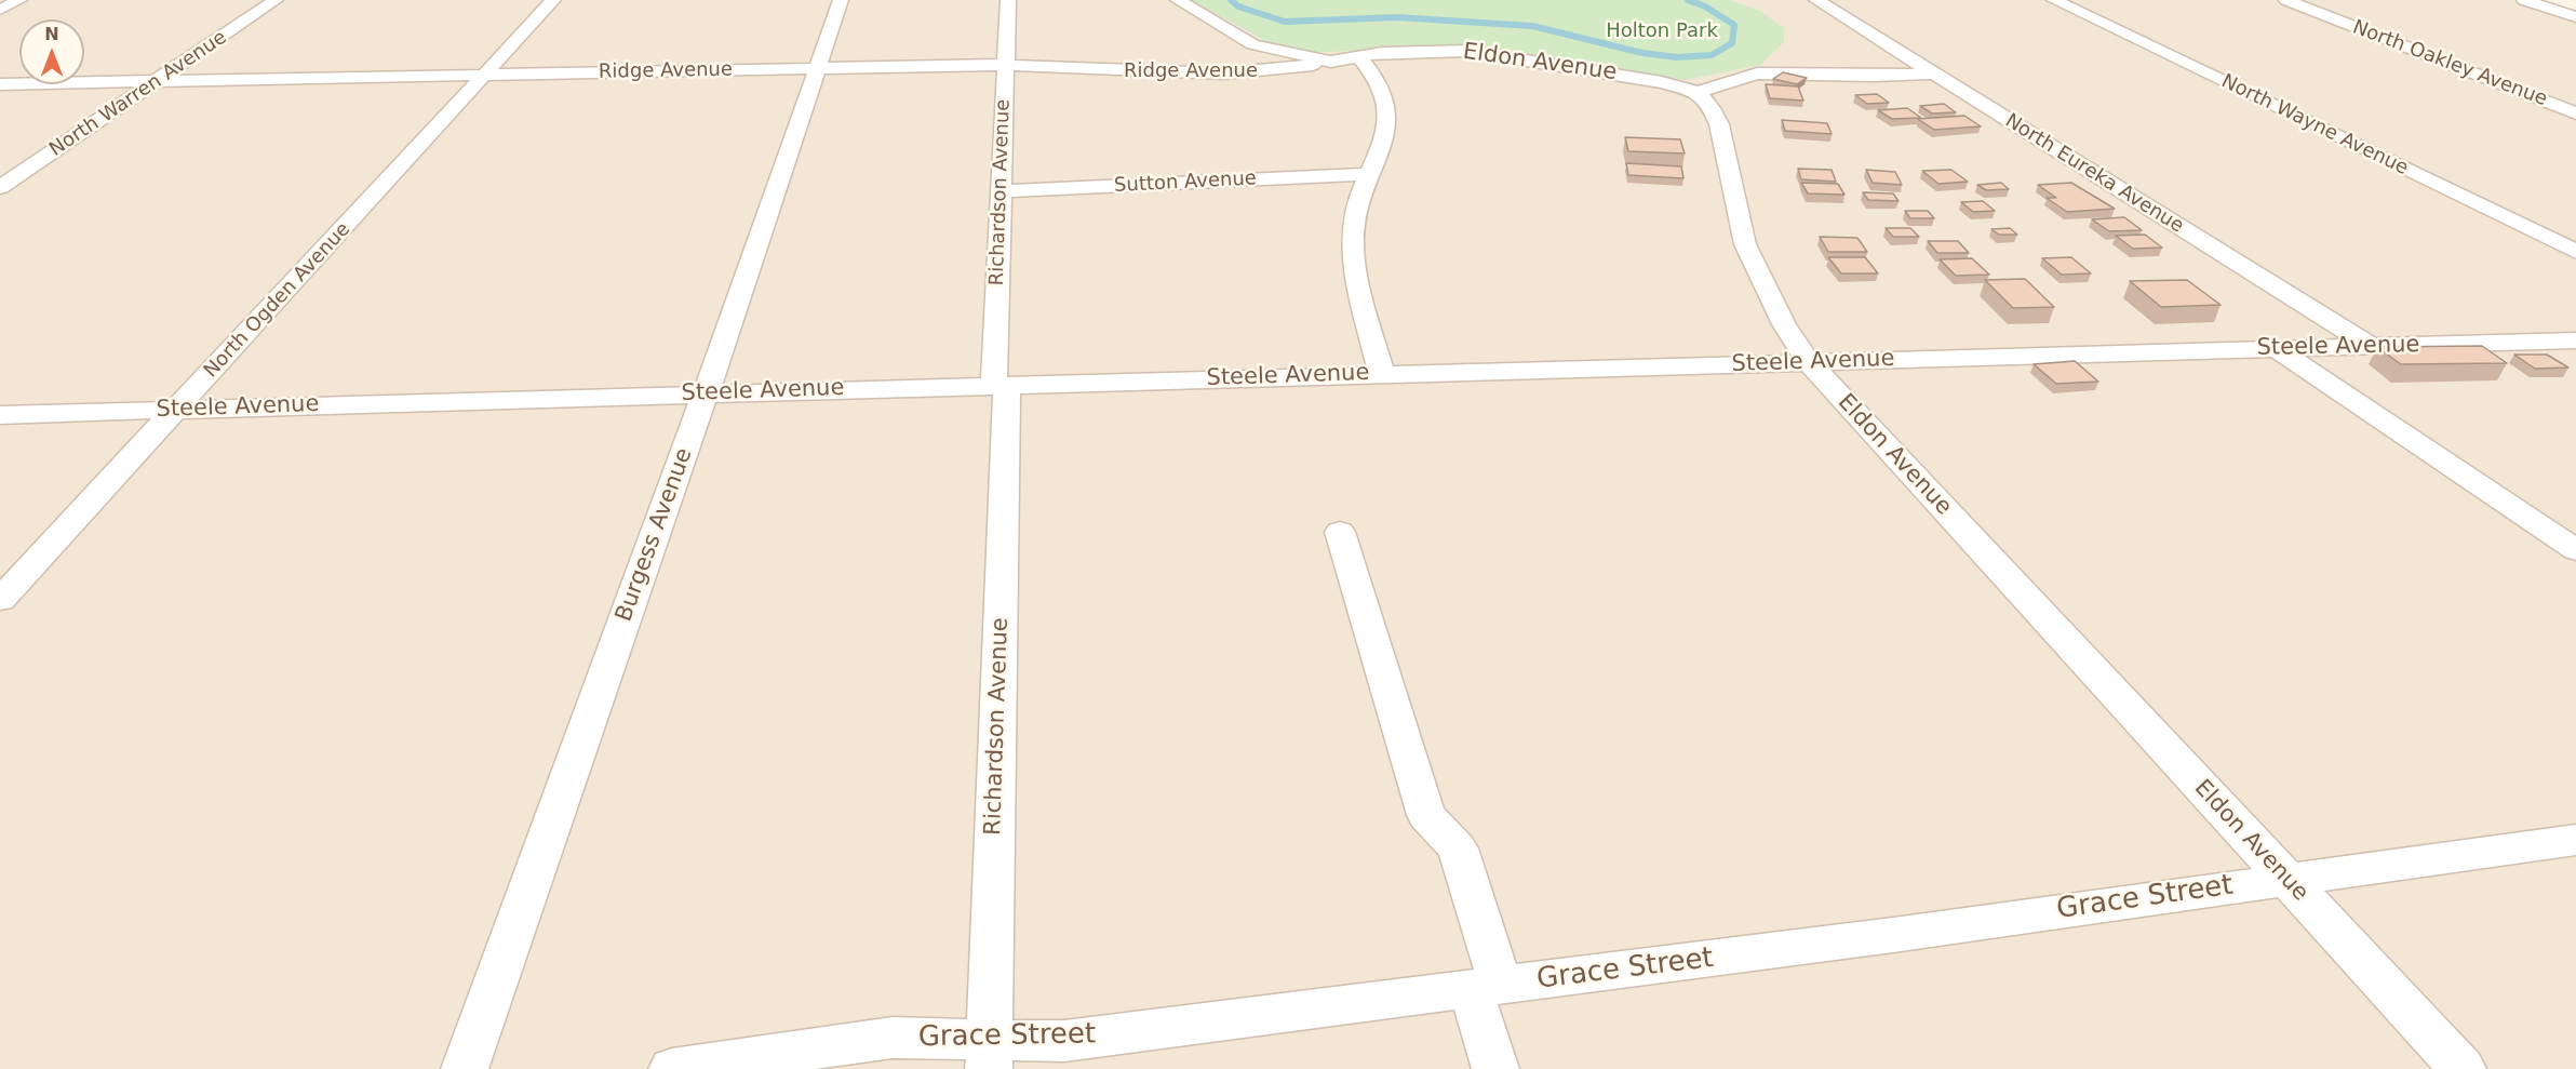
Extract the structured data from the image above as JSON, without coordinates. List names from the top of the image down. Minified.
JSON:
{"streets":{"street":["Eldon Avenue","North Oakley Avenue","Ridge Avenue","North Warren Avenue","North Wayne Avenue","North Eureka Avenue","Sutton Avenue","Richardson Avenue","North Ogden Avenue","Steele Avenue","Burgess Avenue","Grace Street"]},"crossings":[["Eldon Avenue","Ridge Avenue"],["Eldon Avenue","Steele Avenue"],["Eldon Avenue","Grace Street"],["Ridge Avenue","North Warren Avenue"],["Ridge Avenue","Richardson Avenue"],["Ridge Avenue","North Ogden Avenue"],["Ridge Avenue","Burgess Avenue"],["North Eureka Avenue","Steele Avenue"],["Sutton Avenue","Richardson Avenue"],["Richardson Avenue","Steele Avenue"],["Richardson Avenue","Grace Street"],["North Ogden Avenue","Steele Avenue"],["Steele Avenue","Burgess Avenue"]],"parks":["Holton Park"],"north":"top"}
